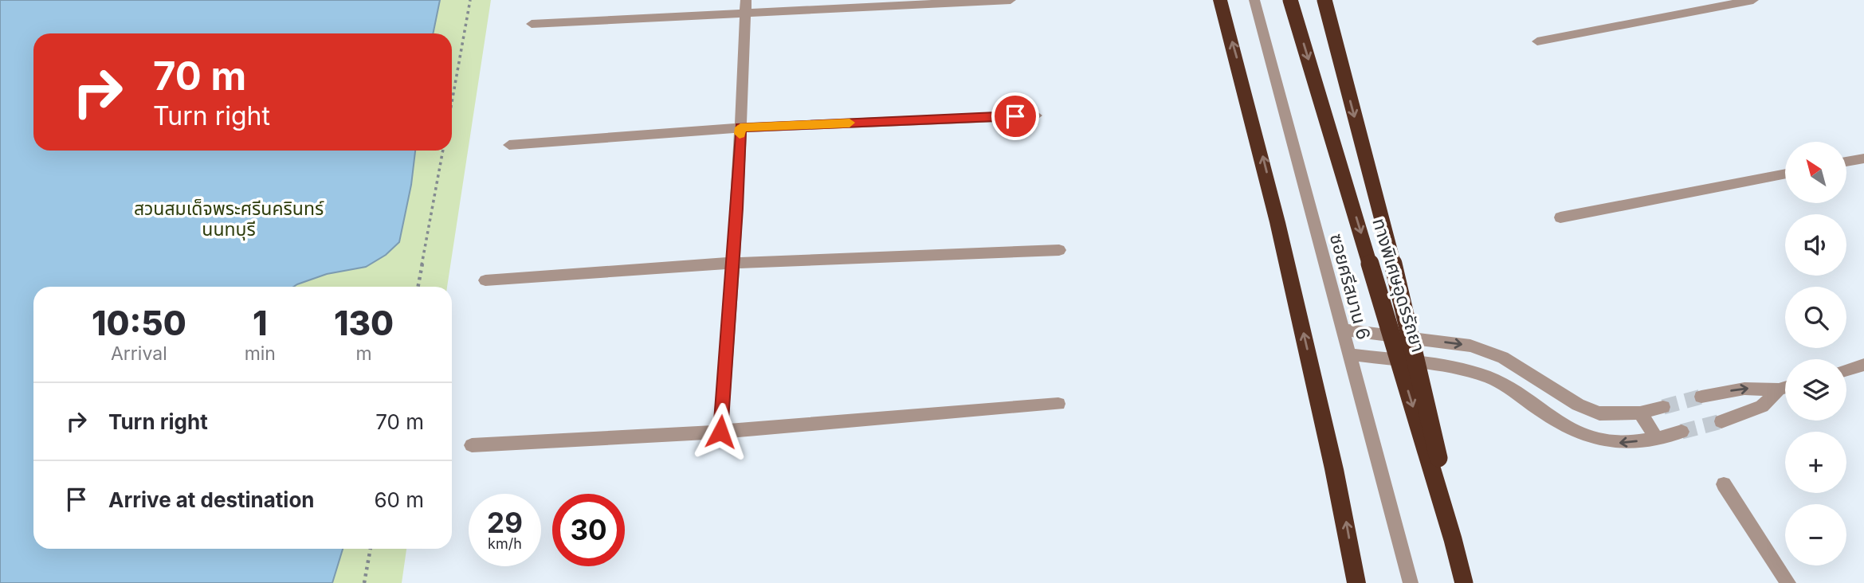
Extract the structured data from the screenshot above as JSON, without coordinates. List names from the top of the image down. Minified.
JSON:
{"streets":{"highway":["ทางพิเศษอุดรรัถยา"],"street":["ซอยศรีสมาน 6"]},"parks":["สวนสมเด็จพระศรีนครินทร์ นนทบุรี"],"north":"top left","page":{"turn":["70 m","Turn right"],"map_buttons":["+","−"],"eta":["10:50","Arrival","1","min","130","m"],"list":[{"name":"Turn right","value":"70 m"},{"name":"Arrive at destination","value":"60 m"}],"speed":"29 km/h","limit":"30"}}
